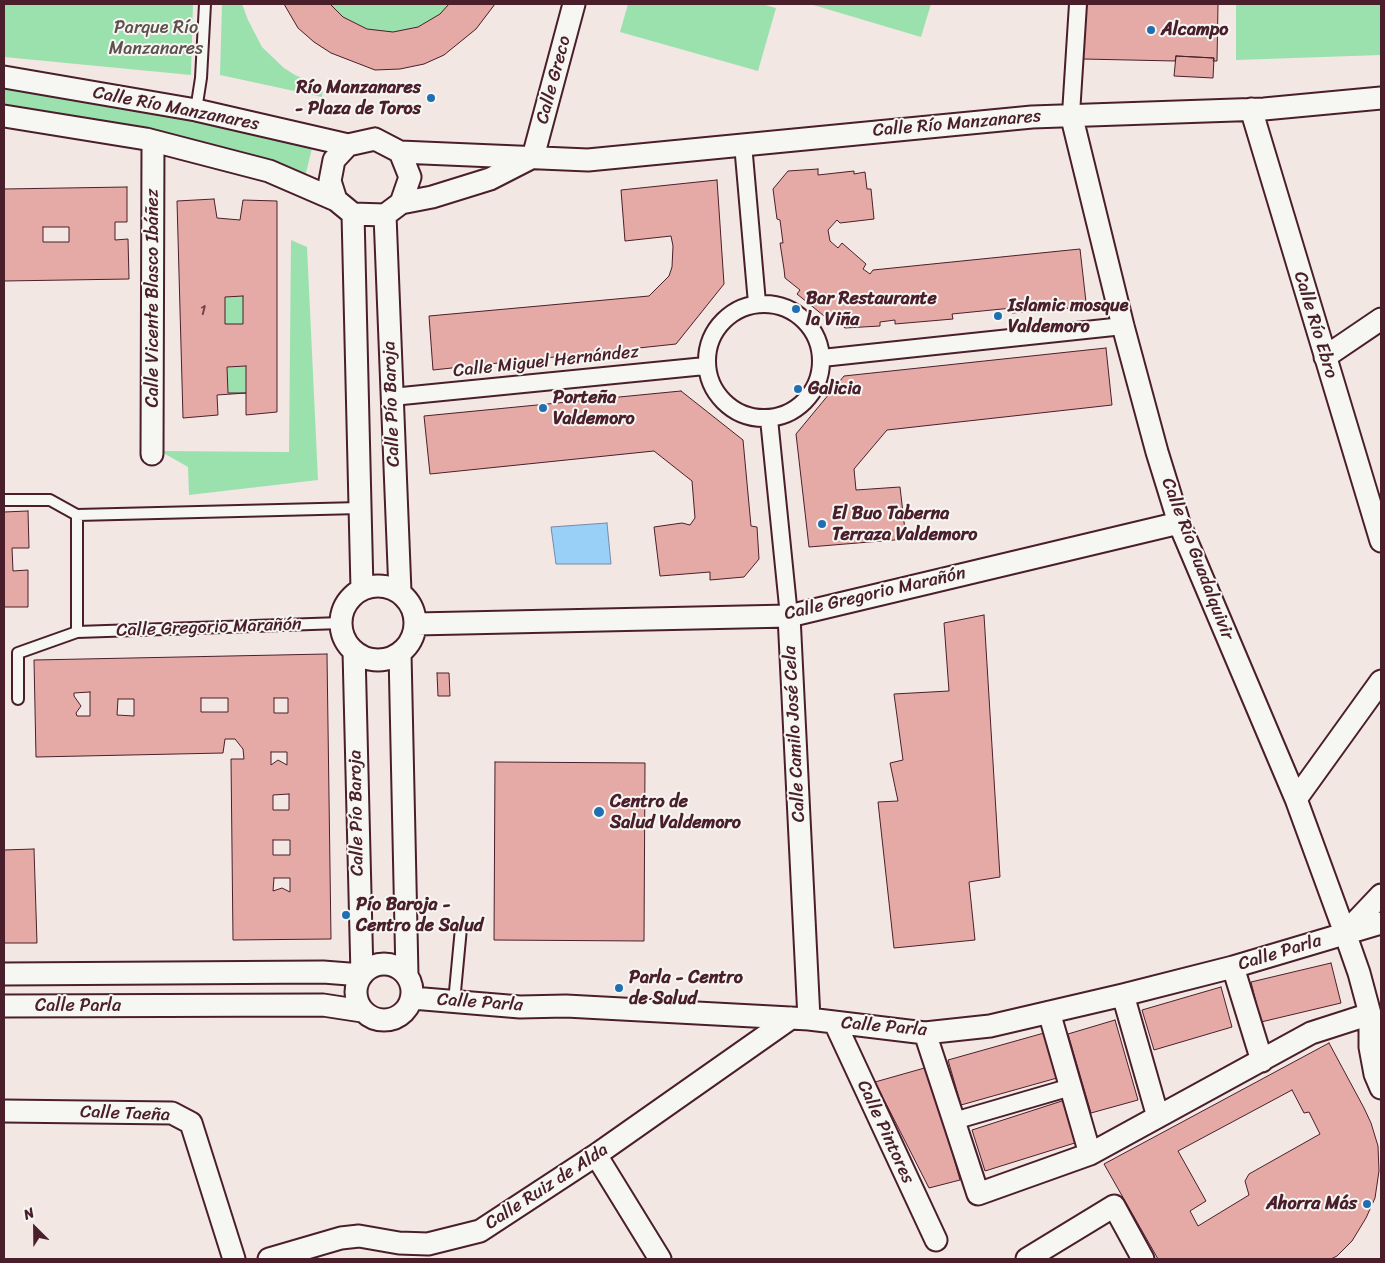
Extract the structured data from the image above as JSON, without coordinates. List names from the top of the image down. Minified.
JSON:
{"streets":{"street":["Calle Greco","Calle Río Manzanares","Calle Vicente Blasco Ibáñez","Calle Río Ebro","Calle Miguel Hernández","Calle Pío Baroja","Calle Río Guadalquivir","Calle Gregorio Marañón","Calle Camilo José Cela","Calle Parla","Calle Taeña","Calle Pintores","Calle Ruiz de Alda"]},"crossings":[["Calle Greco","Calle Río Manzanares"],["Calle Río Manzanares","Calle Vicente Blasco Ibáñez"],["Calle Río Manzanares","Calle Río Ebro"],["Calle Río Manzanares","Calle Pío Baroja"],["Calle Río Manzanares","Calle Río Guadalquivir"],["Calle Miguel Hernández","Calle Pío Baroja"],["Calle Miguel Hernández","Calle Camilo José Cela"],["Calle Pío Baroja","Calle Gregorio Marañón"],["Calle Pío Baroja","Calle Parla"],["Calle Río Guadalquivir","Calle Gregorio Marañón"],["Calle Río Guadalquivir","Calle Parla"],["Calle Gregorio Marañón","Calle Camilo José Cela"],["Calle Camilo José Cela","Calle Parla"],["Calle Camilo José Cela","Calle Ruiz de Alda"],["Calle Parla","Calle Pintores"],["Calle Parla","Calle Ruiz de Alda"]],"parks":["Parque Río Manzanares"],"places":["Alcampo","Río Manzanares - Plaza de Toros","Bar Restaurante la Viña","Islamic mosque Valdemoro","Galicia","Porteña Valdemoro","El Buo Taberna Terraza Valdemoro","Centro de Salud Valdemoro","Pío Baroja - Centro de Salud","Parla - Centro de Salud","Ahorra Más"],"house_numbers":["1"],"north":"top left"}
